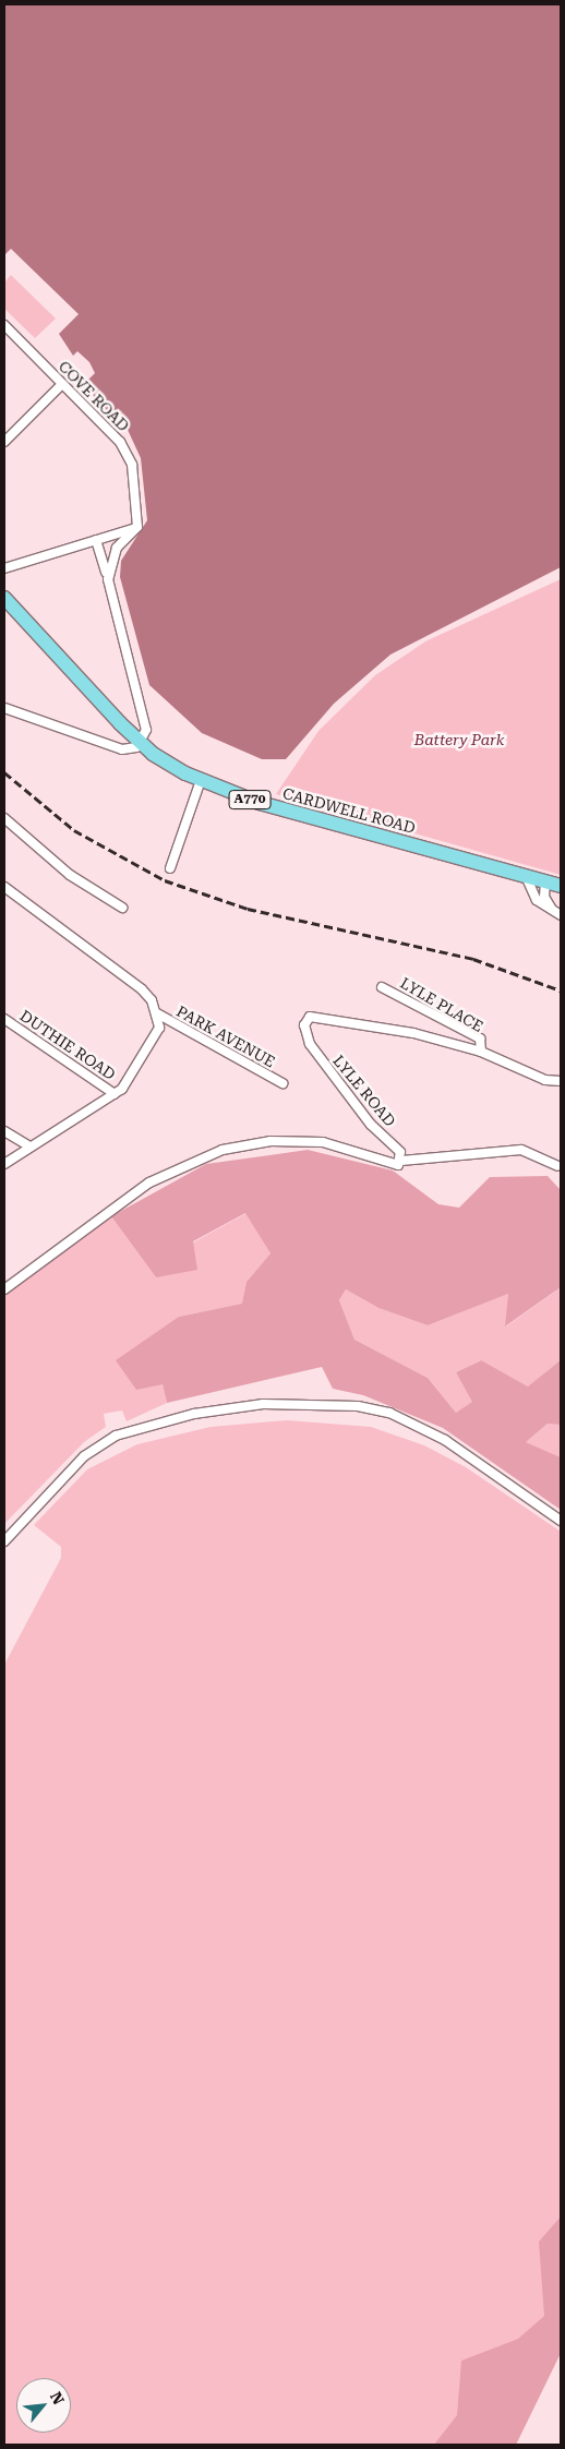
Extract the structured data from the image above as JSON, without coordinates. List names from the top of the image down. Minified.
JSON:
{"streets":{"main road":["A770","CARDWELL ROAD"],"street":["COVE ROAD","LYLE PLACE","PARK AVENUE","DUTHIE ROAD","LYLE ROAD"]},"crossings":[["LYLE PLACE","LYLE ROAD"]],"parks":["Battery Park"],"north":"top right"}
